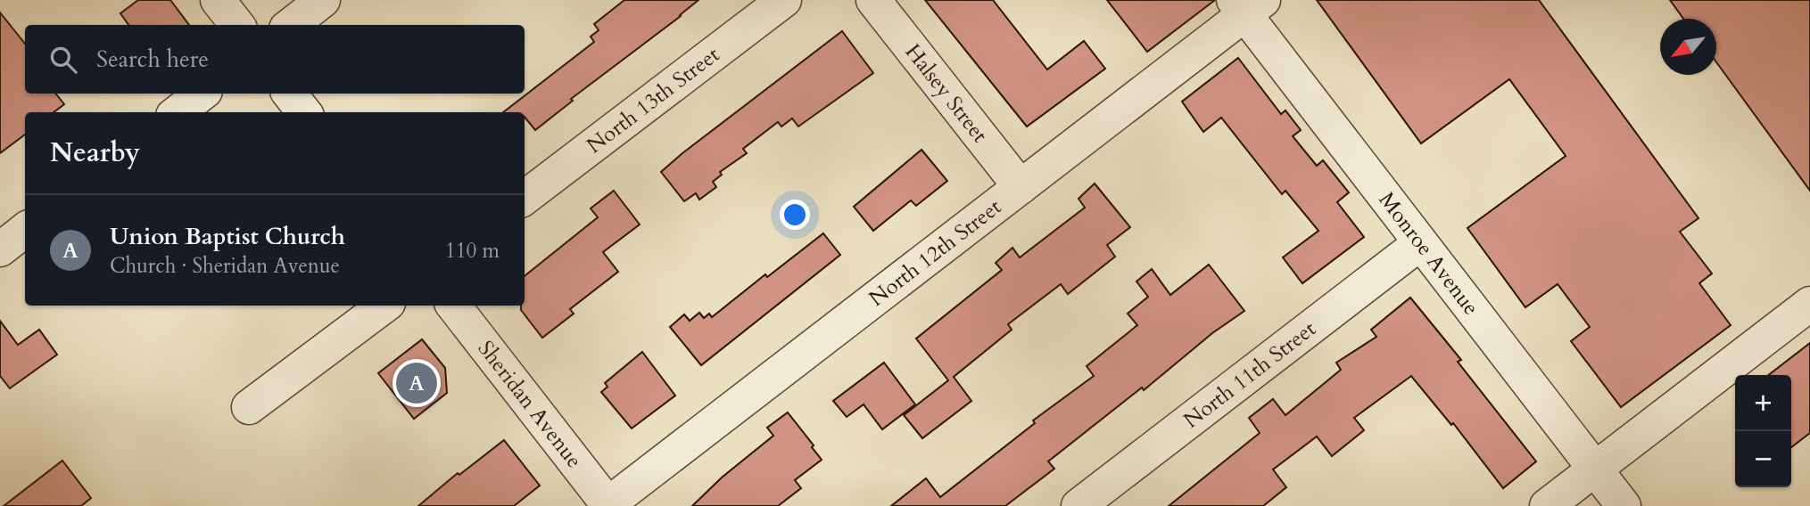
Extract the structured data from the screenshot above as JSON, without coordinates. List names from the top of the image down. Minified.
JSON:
{"streets":{"street":["Halsey Street","North 13th Street","North 12th Street","Monroe Avenue","North 11th Street","Sheridan Avenue"]},"crossings":[["Halsey Street","North 12th Street"],["North 12th Street","Monroe Avenue"],["North 12th Street","Sheridan Avenue"],["Monroe Avenue","North 11th Street"]],"north":"bottom left","page":{"search":"Search here","heading":"Nearby","list":[{"mark":"A","name":"Union Baptist Church","note":"Church · Sheridan Avenue","value":"110 m"}],"pins":"A","map_buttons":["+","−"]}}
